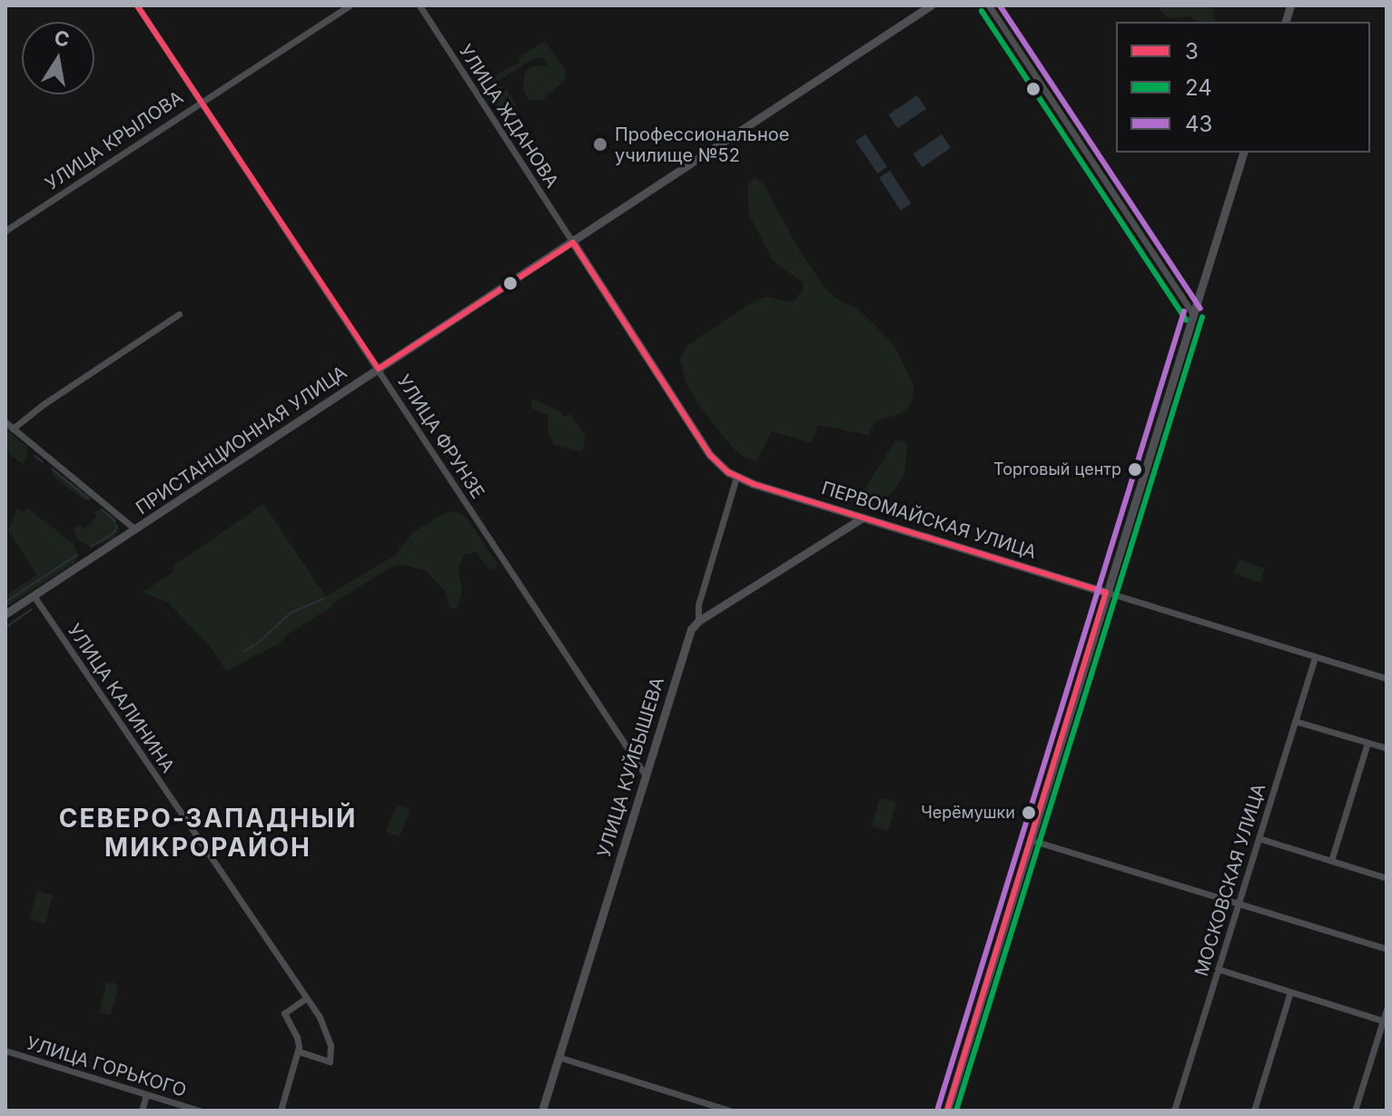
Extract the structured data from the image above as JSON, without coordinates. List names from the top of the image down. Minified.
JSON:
{"streets":{"main road":["ПРИСТАНЦИОННАЯ УЛИЦА","ПЕРВОМАЙСКАЯ УЛИЦА","УЛИЦА КУЙБЫШЕВА"],"street":["УЛИЦА ЖДАНОВА","УЛИЦА КРЫЛОВА","УЛИЦА ФРУНЗЕ","УЛИЦА КАЛИНИНА","МОСКОВСКАЯ УЛИЦА","УЛИЦА ГОРЬКОГО"]},"crossings":[["УЛИЦА ЖДАНОВА","ПРИСТАНЦИОННАЯ УЛИЦА"],["УЛИЦА ЖДАНОВА","ПЕРВОМАЙСКАЯ УЛИЦА"],["УЛИЦА КРЫЛОВА","УЛИЦА ФРУНЗЕ"],["УЛИЦА ФРУНЗЕ","ПРИСТАНЦИОННАЯ УЛИЦА"],["УЛИЦА ФРУНЗЕ","УЛИЦА КУЙБЫШЕВА"],["ПРИСТАНЦИОННАЯ УЛИЦА","ПЕРВОМАЙСКАЯ УЛИЦА"],["ПРИСТАНЦИОННАЯ УЛИЦА","УЛИЦА КАЛИНИНА"],["ПЕРВОМАЙСКАЯ УЛИЦА","МОСКОВСКАЯ УЛИЦА"]],"districts":["СЕВЕРО-ЗАПАДНЫЙ МИКРОРАЙОН"],"places":["Профессиональное училище №52","Торговый центр","Черёмушки"],"lines":["transit line 3","transit line 43","transit line 24"],"legend":["3","24","43"],"north":"top"}
